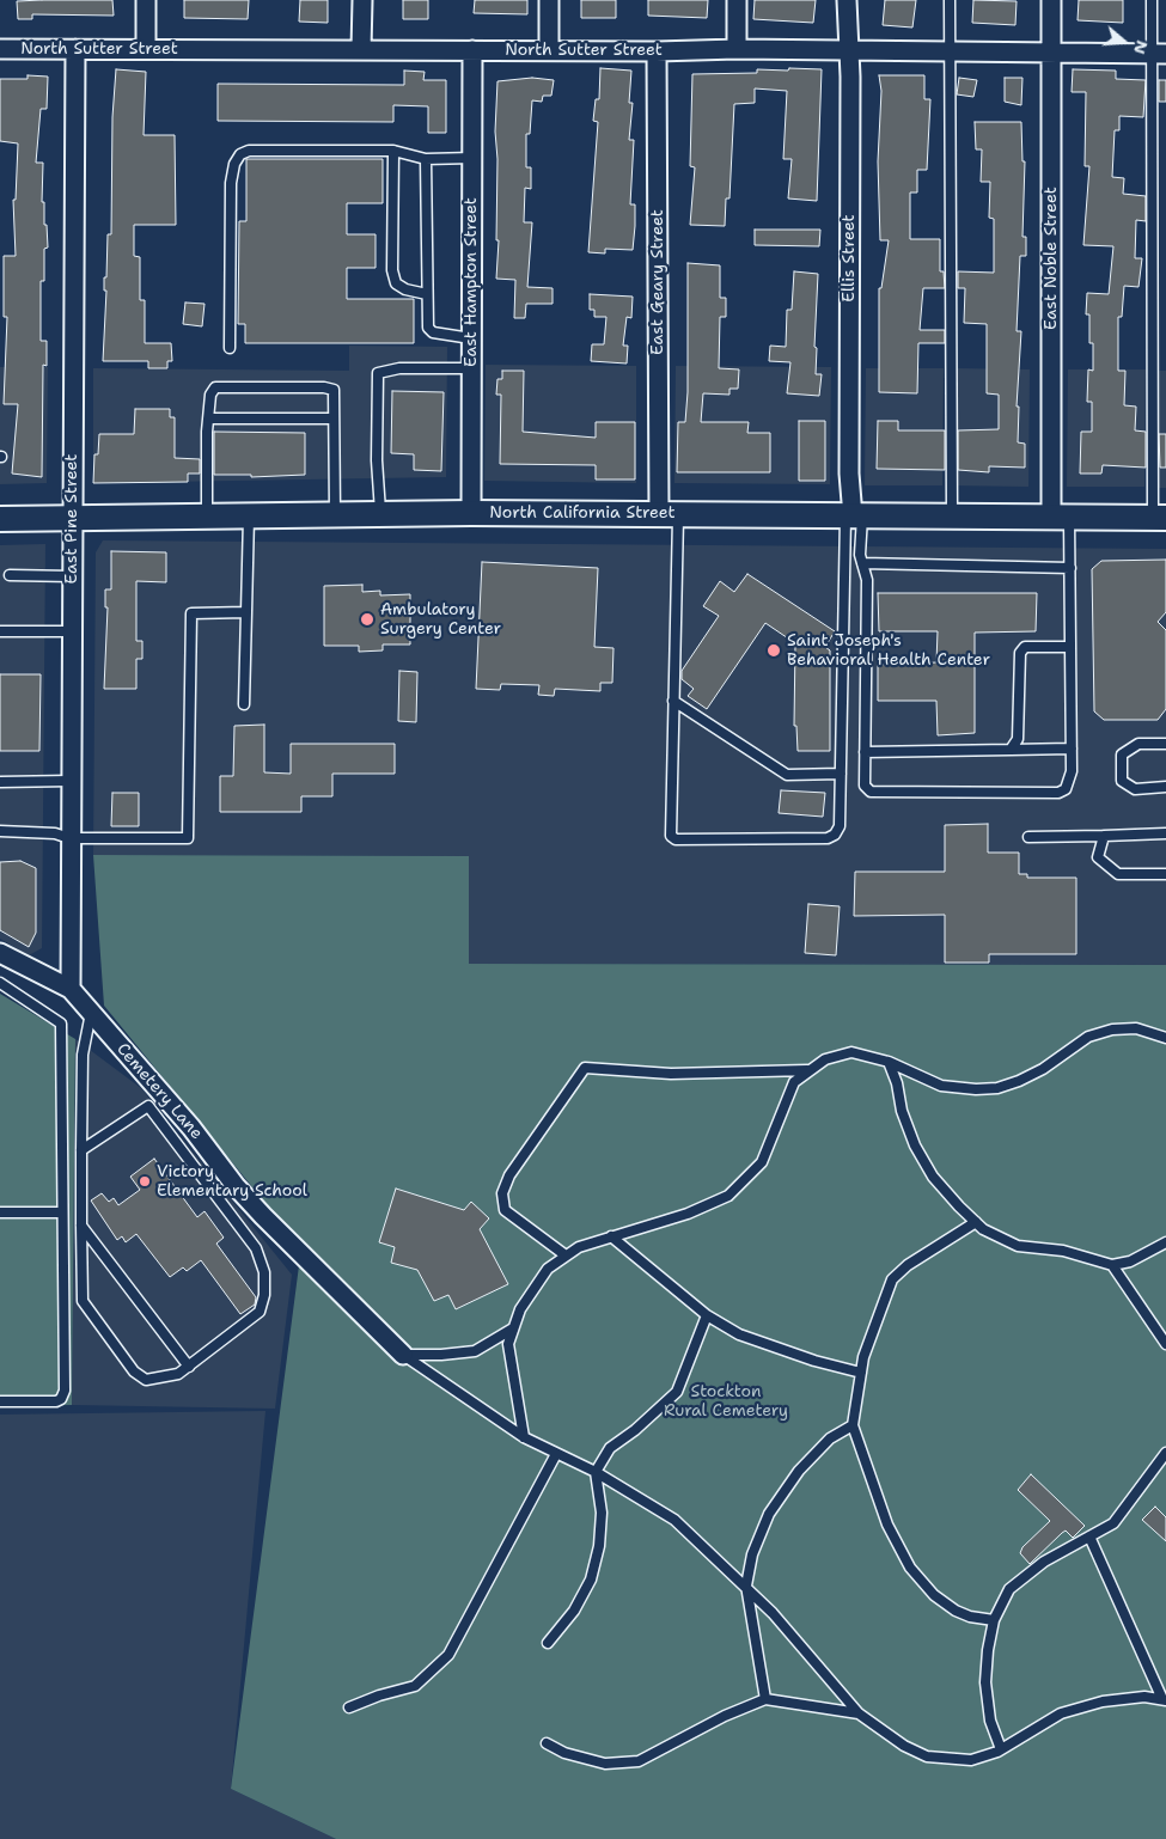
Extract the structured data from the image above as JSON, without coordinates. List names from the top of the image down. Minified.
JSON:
{"streets":{"street":["North Sutter Street","Ellis Street","East Noble Street","East Hampton Street","East Geary Street","North California Street","East Pine Street","Cemetery Lane"]},"crossings":[["North Sutter Street","Ellis Street"],["North Sutter Street","East Noble Street"],["North Sutter Street","East Hampton Street"],["North Sutter Street","East Geary Street"],["North Sutter Street","East Pine Street"],["Ellis Street","North California Street"],["East Noble Street","North California Street"],["East Hampton Street","North California Street"],["East Geary Street","North California Street"],["North California Street","East Pine Street"],["East Pine Street","Cemetery Lane"]],"parks":["Stockton Rural Cemetery"],"places":["Ambulatory Surgery Center","Saint Joseph's Behavioral Health Center","Victory Elementary School"],"north":"right"}
